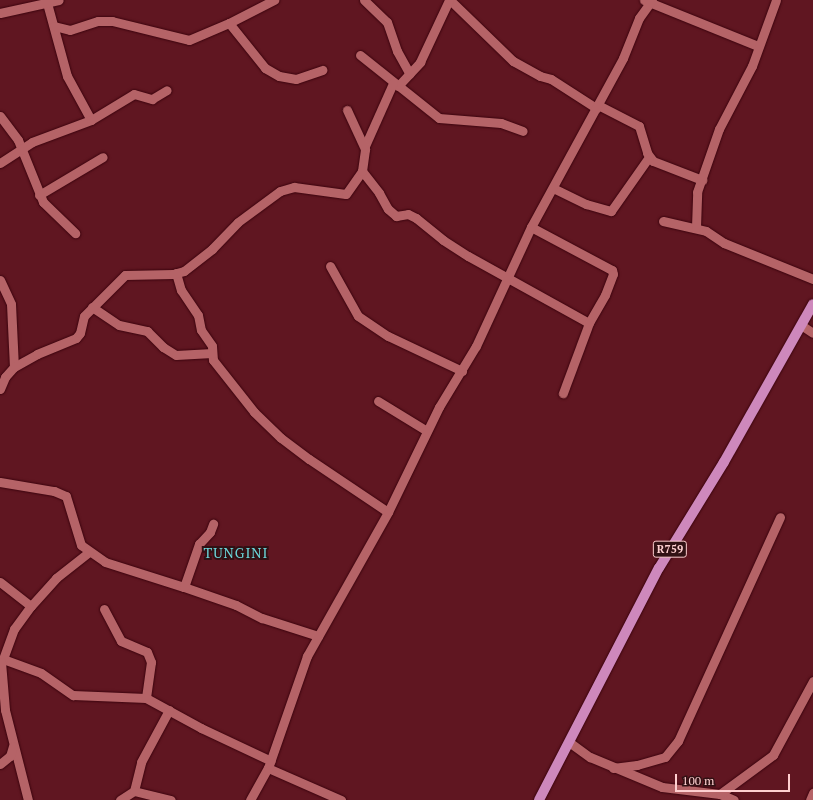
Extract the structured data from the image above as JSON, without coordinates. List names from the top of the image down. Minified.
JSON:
{"streets":{"main road":["R759"]},"districts":["TUNGINI"],"scale_bar":"100 m"}
